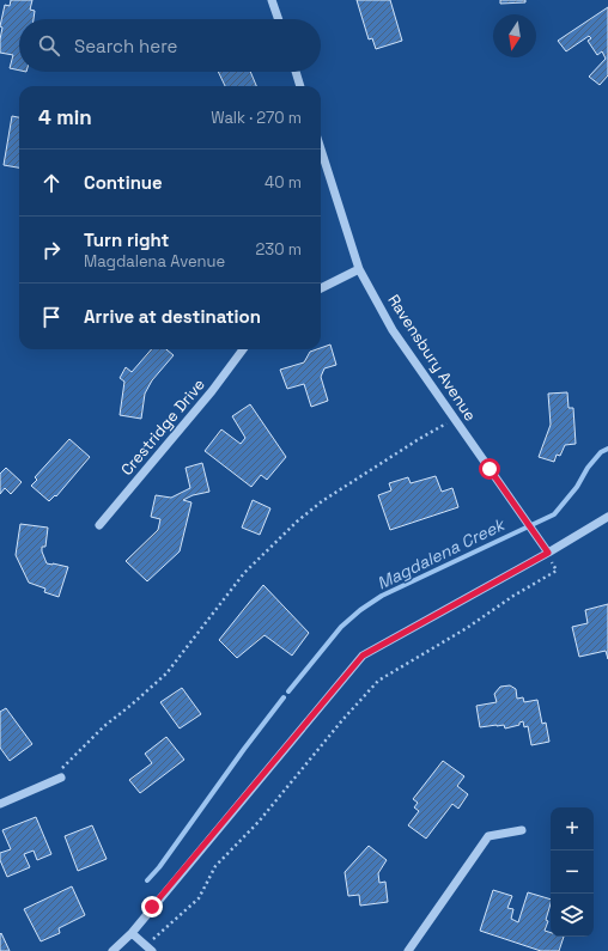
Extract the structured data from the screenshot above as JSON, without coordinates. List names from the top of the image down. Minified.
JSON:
{"streets":{"street":["Ravensbury Avenue","Crestridge Drive"]},"water":["Magdalena Creek"],"north":"bottom","page":{"search":"Search here","heading":["4 min","Walk · 270 m"],"list":[["Continue","40 m"],["Turn right","Magdalena Avenue","230 m"],"Arrive at destination"],"map_buttons":["+","−"]}}
